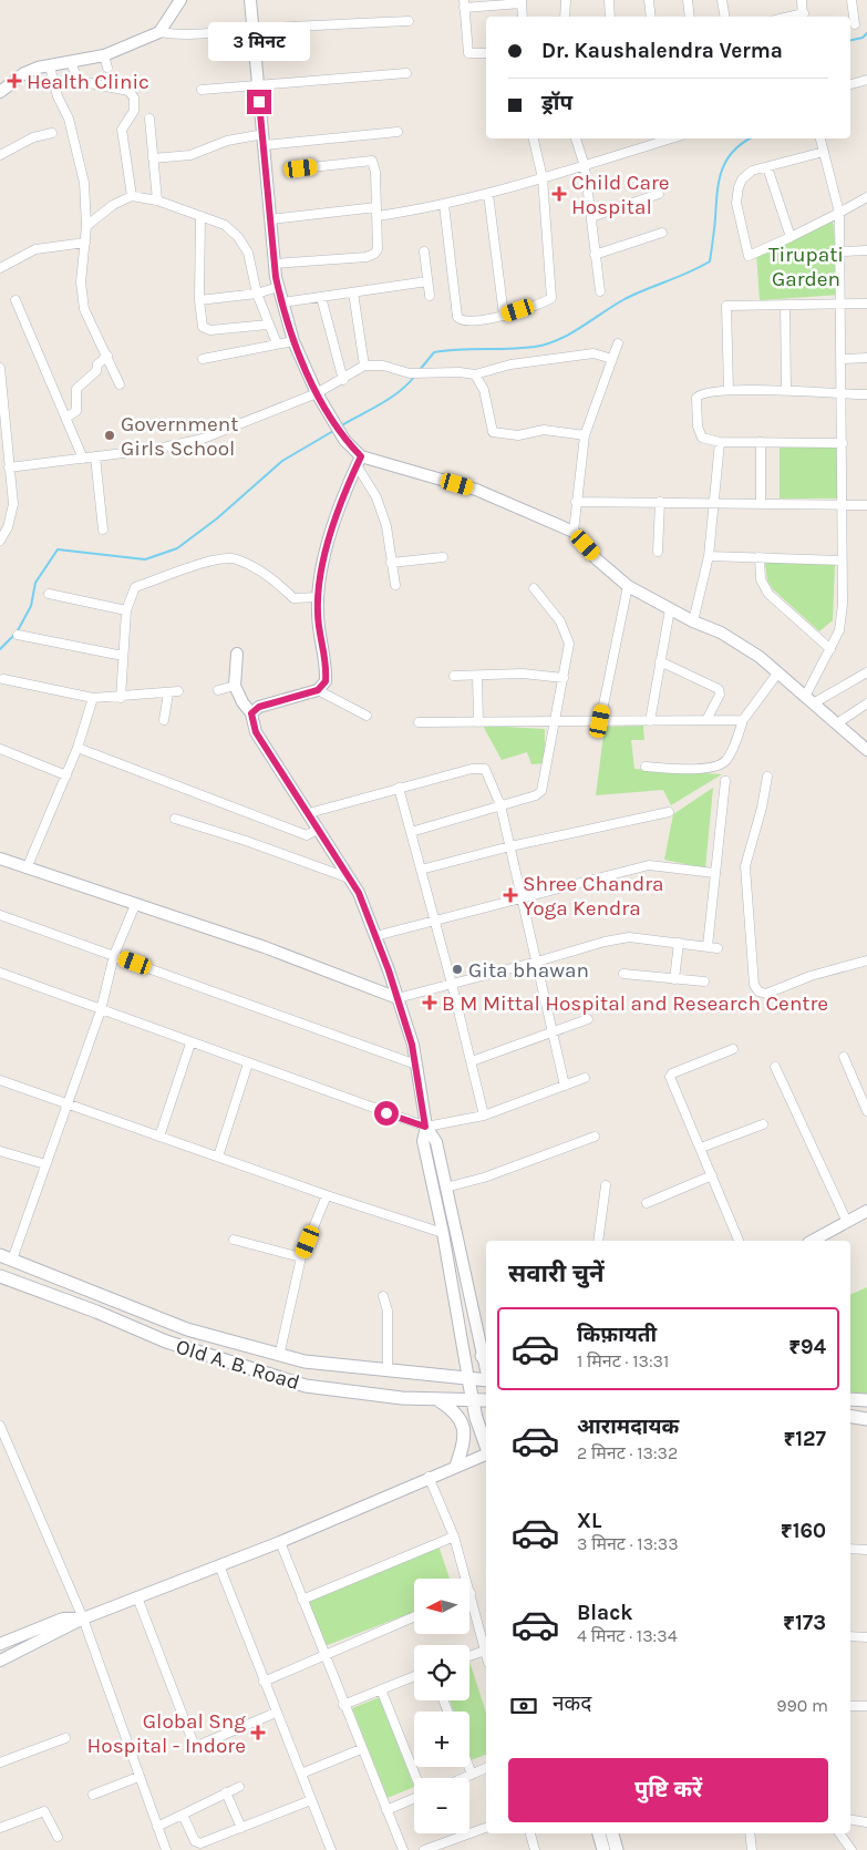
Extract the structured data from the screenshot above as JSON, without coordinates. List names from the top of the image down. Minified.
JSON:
{"streets":{"main road":["Old A. B. Road"]},"parks":["Tirupati Garden"],"places":{"health":["Health Clinic","Child Care Hospital","Shree Chandra Yoga Kendra","B M Mittal Hospital and Research Centre","Global Sng Hospital - Indore"],"other":["Government Girls School","Gita bhawan"]},"north":"left","page":{"banner":["Dr. Kaushalendra Verma","ड्रॉप"],"bubble":"3 मिनट","heading":"सवारी चुनें","list":[{"name":"किफ़ायती","note":"1 मिनट · 13:31","value":"₹94"},{"name":"आरामदायक","note":"2 मिनट · 13:32","value":"₹127"},{"name":"XL","note":"3 मिनट · 13:33","value":"₹160"},{"name":"Black","note":"4 मिनट · 13:34","value":"₹173"}],"map_buttons":["+","−"],"pay":["नकद","990 m"],"buttons":"पुष्टि करें"}}
